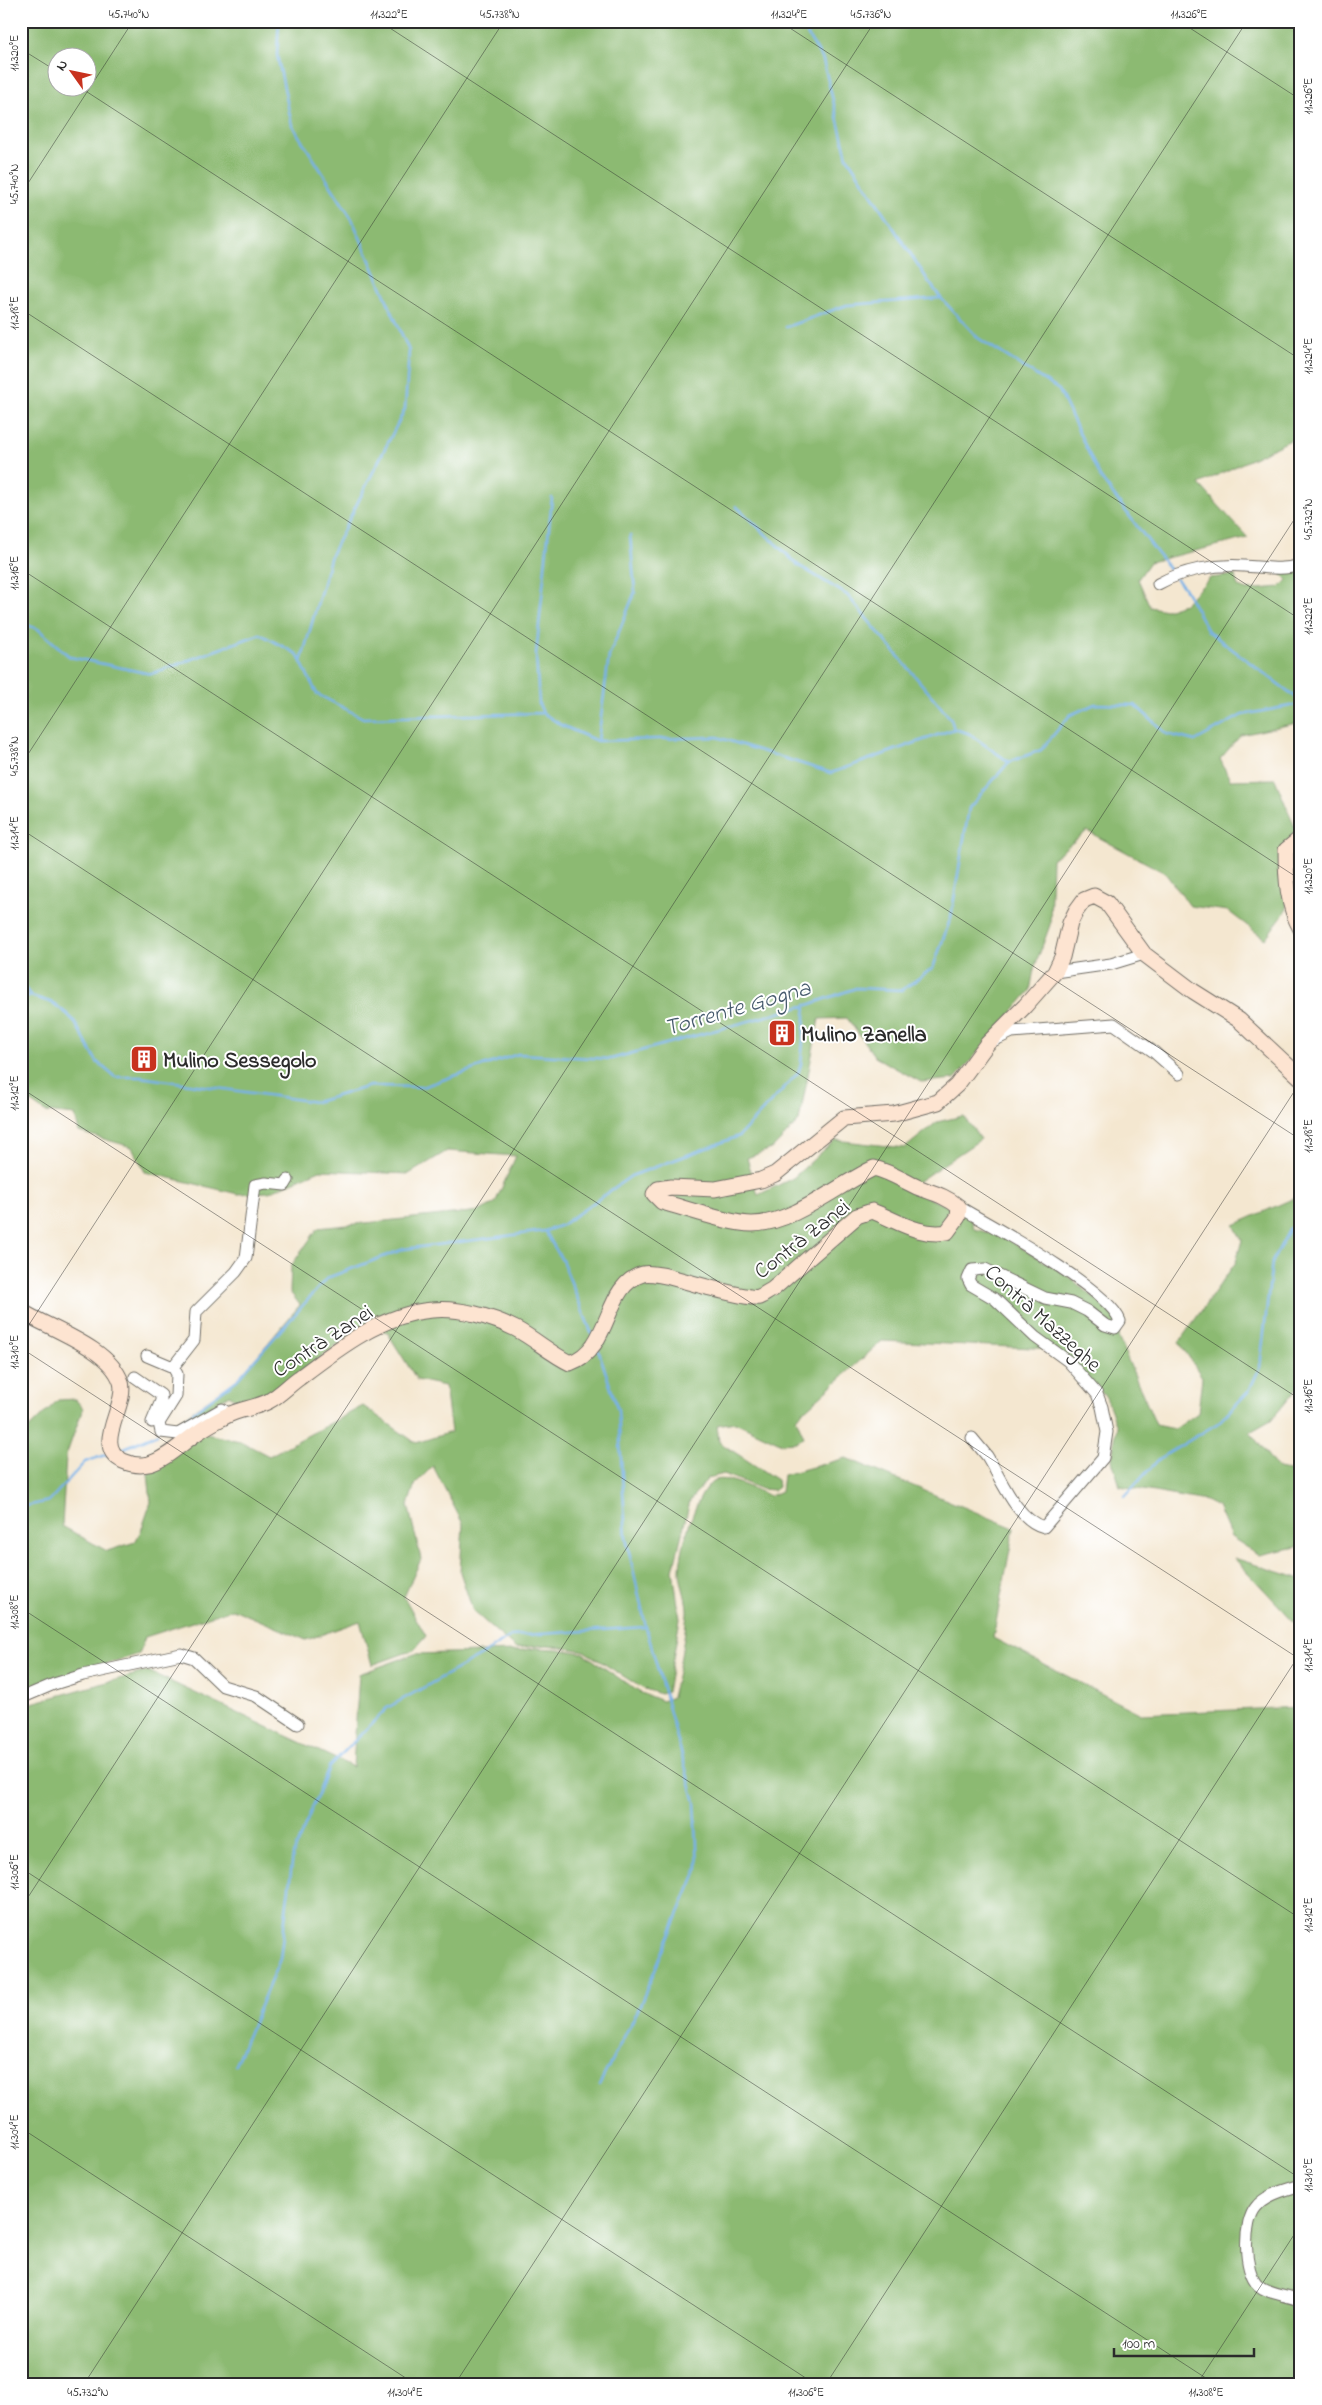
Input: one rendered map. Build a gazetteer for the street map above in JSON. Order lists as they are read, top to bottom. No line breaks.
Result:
{"streets":{"street":["Contrà Zanei","Contrà Mazzeghe"]},"crossings":[["Contrà Zanei","Contrà Mazzeghe"]],"water":["Torrente Gogna"],"places":{"building":["Mulino Zanella","Mulino Sessegolo"]},"scale_bar":"100 m","north":"top left","coordinates":["45.740°N","11.322°E","45.738°N","11.324°E","45.736°N","11.326°E","11.320°E","11.318°E","45.732°N","11.316°E","11.314°E","11.312°E","11.310°E","11.308°E","11.306°E","11.304°E"]}
